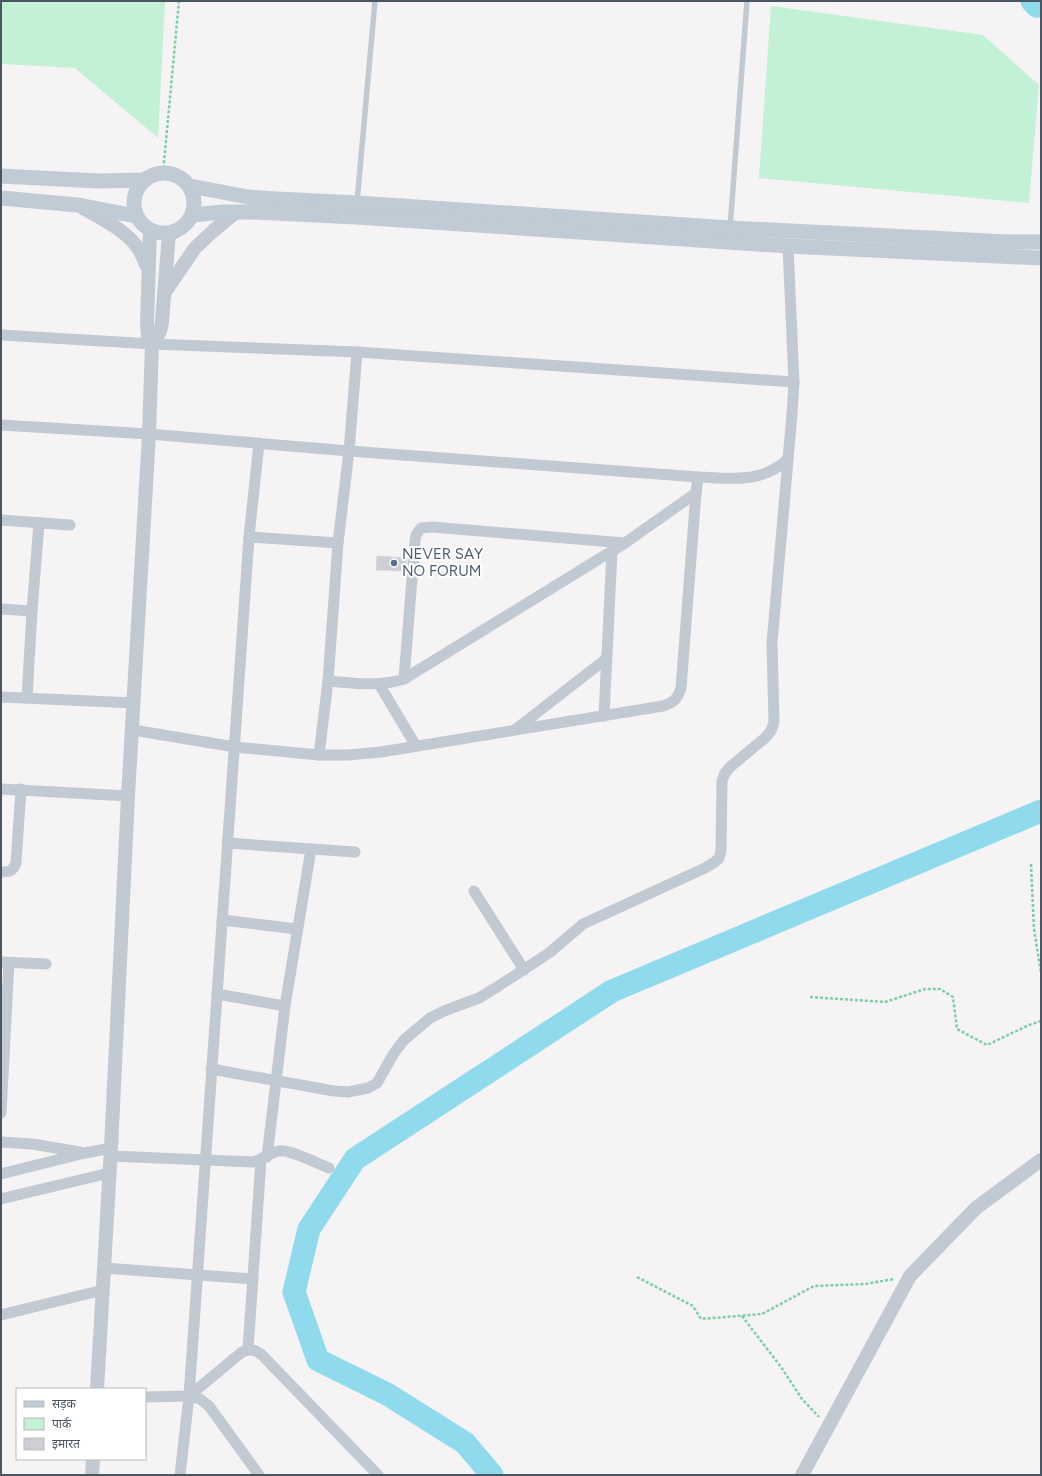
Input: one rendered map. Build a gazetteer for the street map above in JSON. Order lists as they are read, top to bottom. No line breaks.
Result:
{"places":["NEVER SAY NO FORUM"],"legend":["सड़क","पार्क","इमारत"]}
